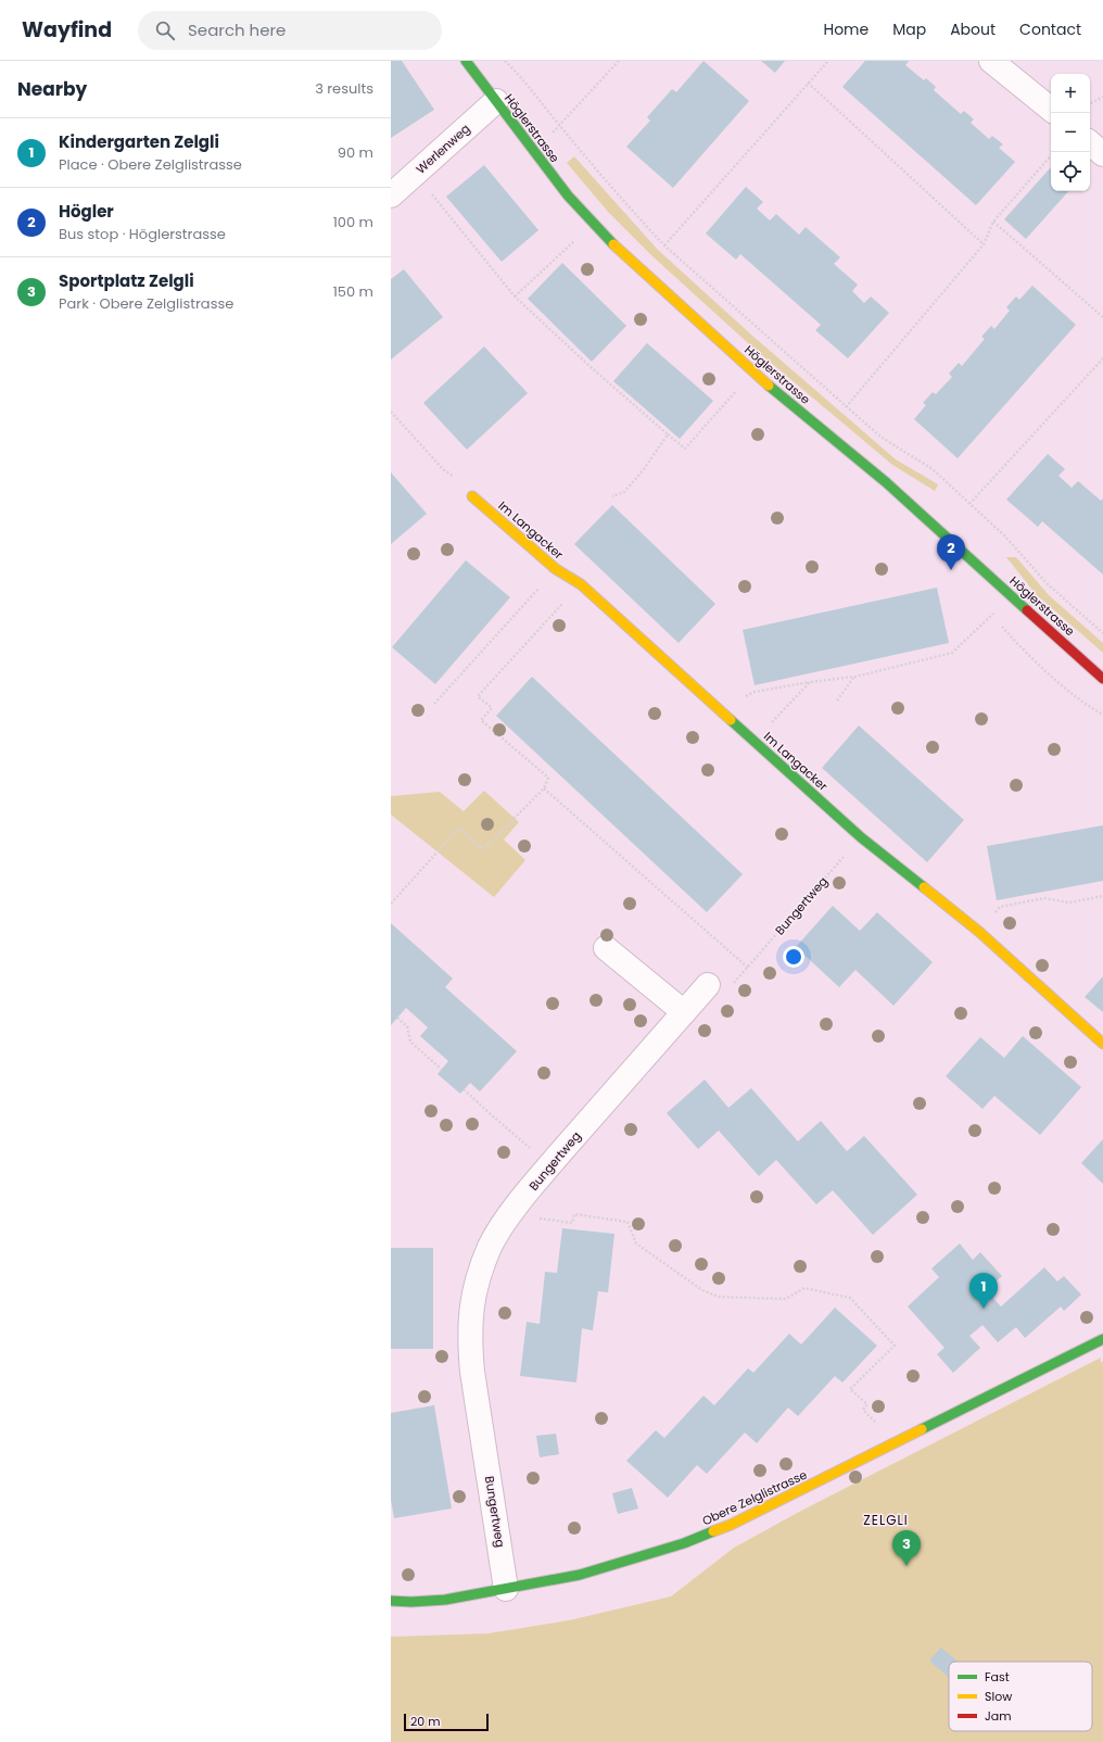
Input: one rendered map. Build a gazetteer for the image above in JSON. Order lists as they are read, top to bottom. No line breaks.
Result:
{"streets":{"street":["Höglerstrasse","Werlenweg","Im Langacker","Bungertweg","Obere Zelglistrasse"]},"crossings":[["Höglerstrasse","Werlenweg"],["Im Langacker","Bungertweg"],["Bungertweg","Obere Zelglistrasse"]],"districts":["ZELGLI"],"legend":["Fast","Slow","Jam"],"scale_bar":"20 m","page":{"header":"Wayfind","search":"Search here","nav":["Home","Map","About","Contact"],"heading":["Nearby","3 results"],"map_buttons":["+","−"],"list":[{"mark":"1","name":"Kindergarten Zelgli","note":"Place · Obere Zelglistrasse","value":"90 m"},{"mark":"2","name":"Högler","note":"Bus stop · Höglerstrasse","value":"100 m"},{"mark":"3","name":"Sportplatz Zelgli","note":"Park · Obere Zelglistrasse","value":"150 m"}],"pins":["2","1","3"],"scale":"20 m"}}
